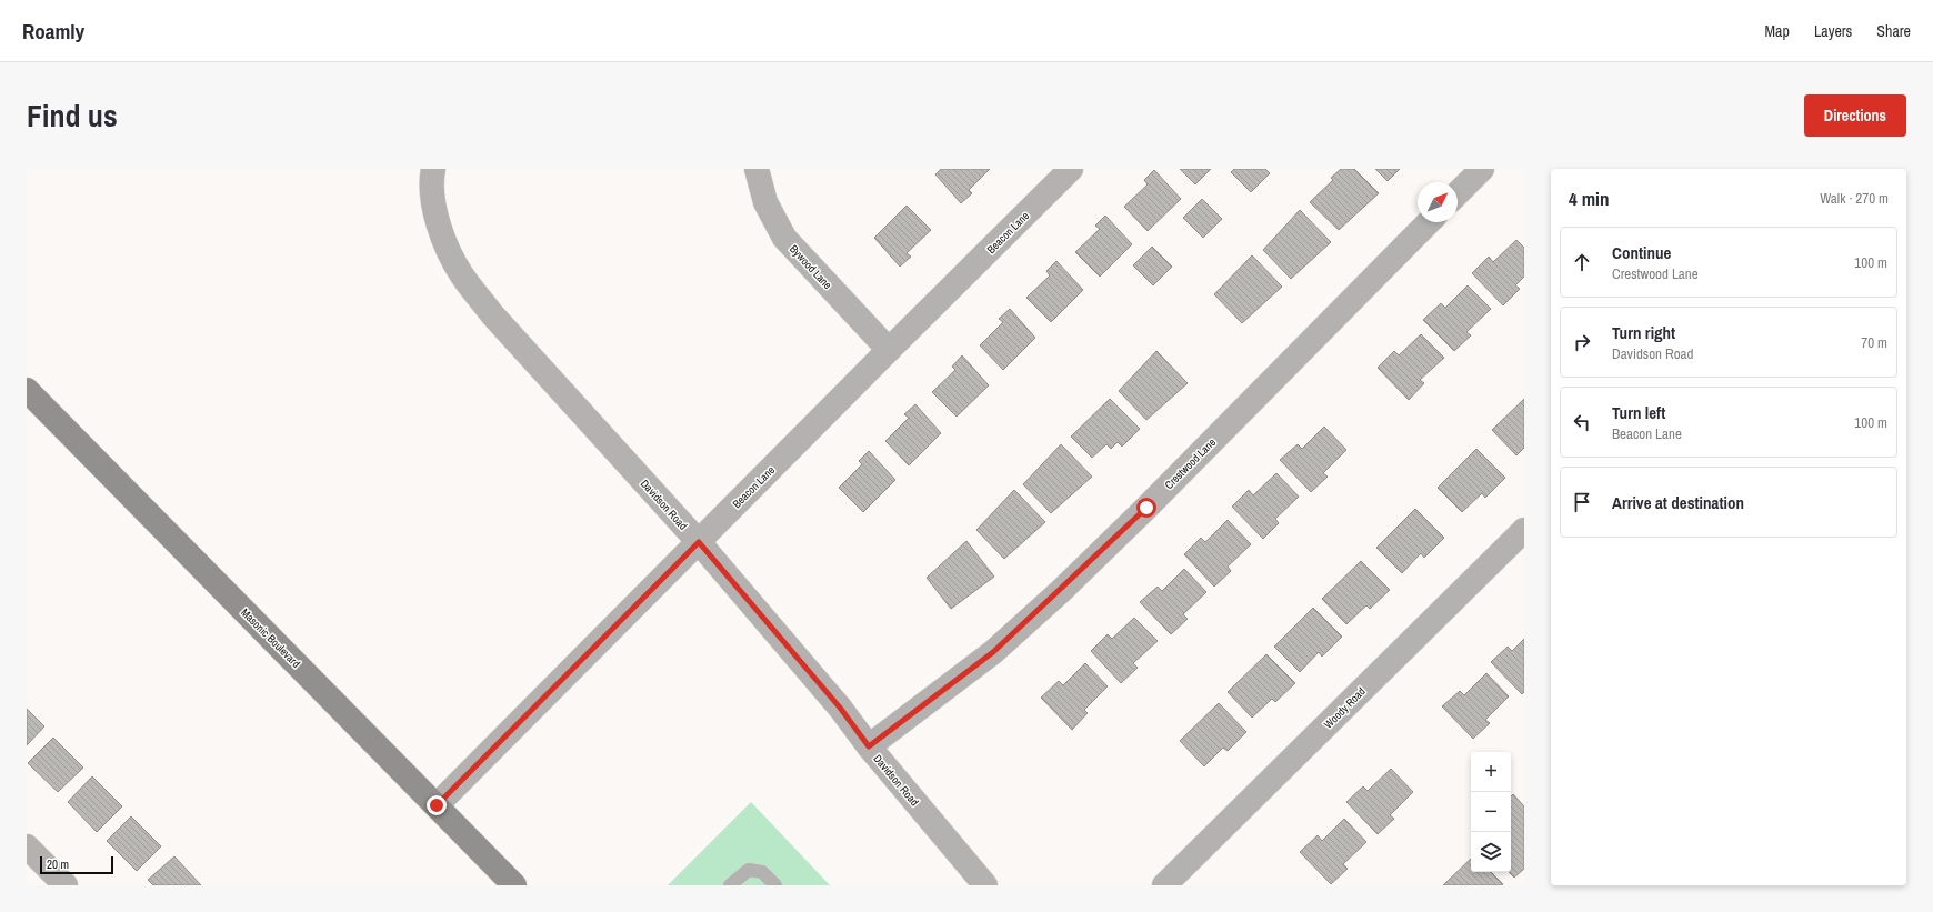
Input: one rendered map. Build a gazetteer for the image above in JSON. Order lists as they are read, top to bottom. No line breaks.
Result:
{"streets":{"street":["Beacon Lane","Bywood Lane","Crestwood Lane","Davidson Road","Masonic Boulevard","Woody Road"]},"crossings":[["Beacon Lane","Bywood Lane"],["Beacon Lane","Davidson Road"],["Beacon Lane","Masonic Boulevard"],["Crestwood Lane","Davidson Road"]],"scale_bar":"20 m","north":"top right","page":{"header":"Roamly","nav":["Map","Layers","Share"],"title":"Find us","buttons":"Directions","heading":["4 min","Walk · 270 m"],"list":[["Continue","Crestwood Lane","100 m"],["Turn right","Davidson Road","70 m"],["Turn left","Beacon Lane","100 m"],"Arrive at destination"],"map_buttons":["+","−"],"scale":"20 m"}}
